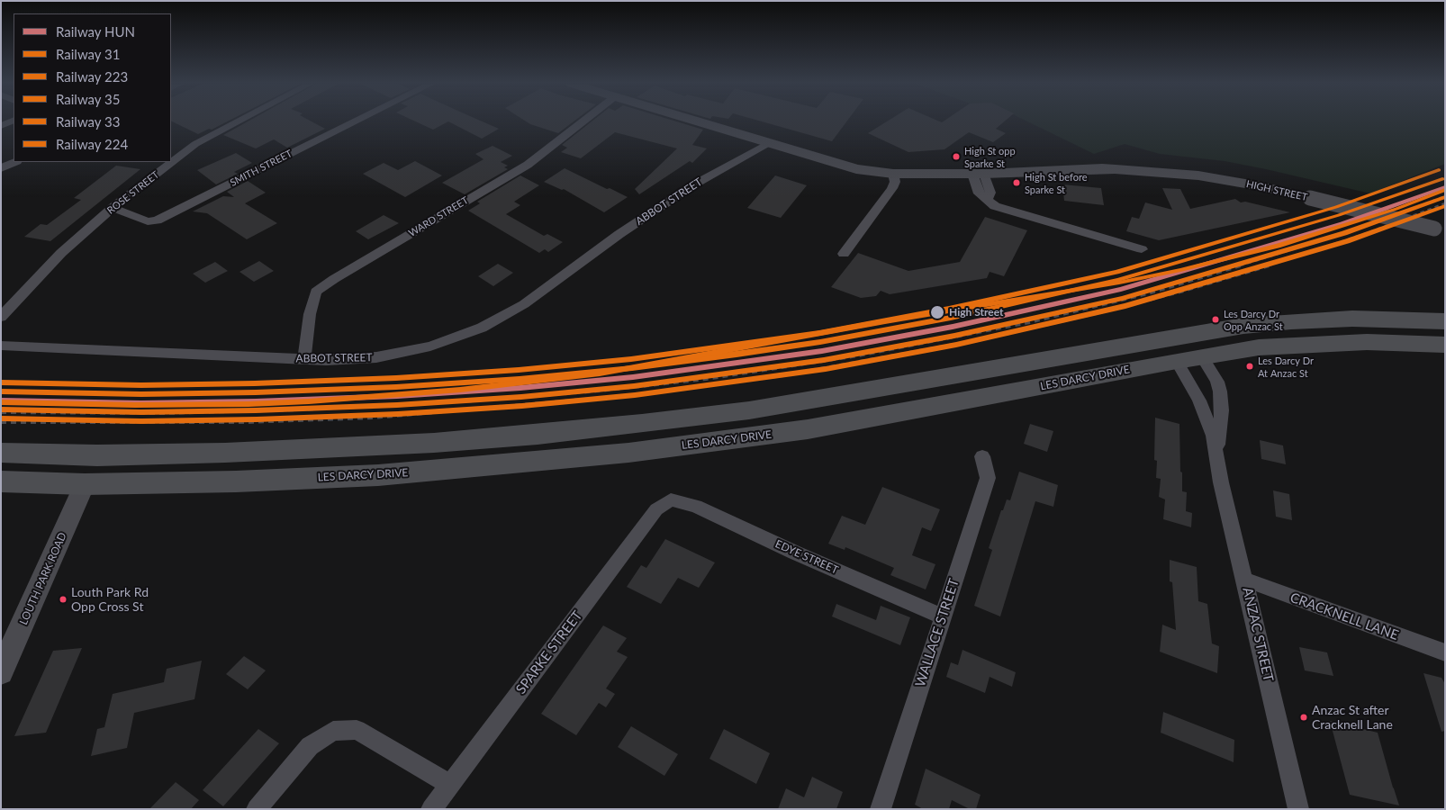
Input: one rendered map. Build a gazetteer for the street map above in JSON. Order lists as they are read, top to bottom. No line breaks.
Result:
{"streets":{"highway":["LES DARCY DRIVE"],"main road":["HIGH STREET","LOUTH PARK ROAD"],"street":["SMITH STREET","ROSE STREET","ABBOT STREET","WARD STREET","EDYE STREET","CRACKNELL LANE","WALLACE STREET","ANZAC STREET","SPARKE STREET"]},"crossings":[["SMITH STREET","ROSE STREET"],["HIGH STREET","ABBOT STREET"],["ABBOT STREET","WARD STREET"],["LES DARCY DRIVE","LOUTH PARK ROAD"],["LES DARCY DRIVE","ANZAC STREET"],["EDYE STREET","WALLACE STREET"],["EDYE STREET","SPARKE STREET"],["CRACKNELL LANE","ANZAC STREET"]],"places":["High St opp Sparke St","High St before Sparke St","High Street","Les Darcy Dr Opp Anzac St","Les Darcy Dr At Anzac St","Louth Park Rd Opp Cross St","Anzac St after Cracknell Lane"],"lines":["rail line 33","rail line 223","rail line HUN","rail line 224","rail line 31","rail line 35"],"legend":["Railway HUN","Railway 31","Railway 223","Railway 35","Railway 33","Railway 224"]}
